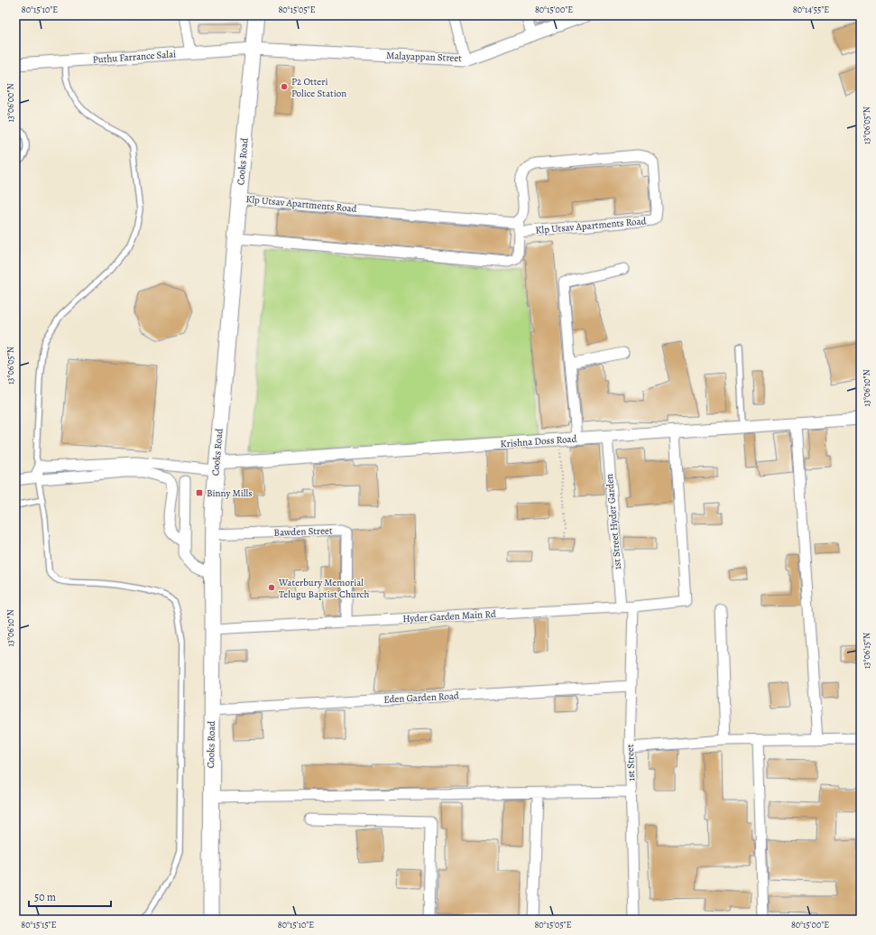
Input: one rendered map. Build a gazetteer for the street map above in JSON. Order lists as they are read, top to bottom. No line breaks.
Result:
{"streets":{"main road":["Cooks Road"],"street":["Puthu Farrance Salai","Malayappan Street","Klp Utsav Apartments Road","Krishna Doss Road","1st Street Hyder Garden","Bawden Street","Hyder Garden Main Rd","Eden Garden Road","1st Street"]},"crossings":[["Puthu Farrance Salai","Malayappan Street"],["Puthu Farrance Salai","Cooks Road"],["Malayappan Street","Cooks Road"],["Cooks Road","Klp Utsav Apartments Road"],["Cooks Road","Krishna Doss Road"],["Cooks Road","Bawden Street"],["Cooks Road","Hyder Garden Main Rd"],["Cooks Road","Eden Garden Road"],["Krishna Doss Road","1st Street Hyder Garden"],["Krishna Doss Road","Hyder Garden Main Rd"],["1st Street Hyder Garden","Hyder Garden Main Rd"],["Bawden Street","Hyder Garden Main Rd"],["Hyder Garden Main Rd","1st Street"],["Eden Garden Road","1st Street"]],"places":{"other":["P2 Otteri Police Station","Waterbury Memorial Telugu Baptist Church"],"transit":["Binny Mills"]},"scale_bar":"50 m","coordinates":["80°15'10\"E","80°15'05\"E","80°15'00\"E","80°14'55\"E","13°06'00\"N","13°06'05\"N","13°06'10\"N","13°06'15\"N","80°15'15\"E"]}
